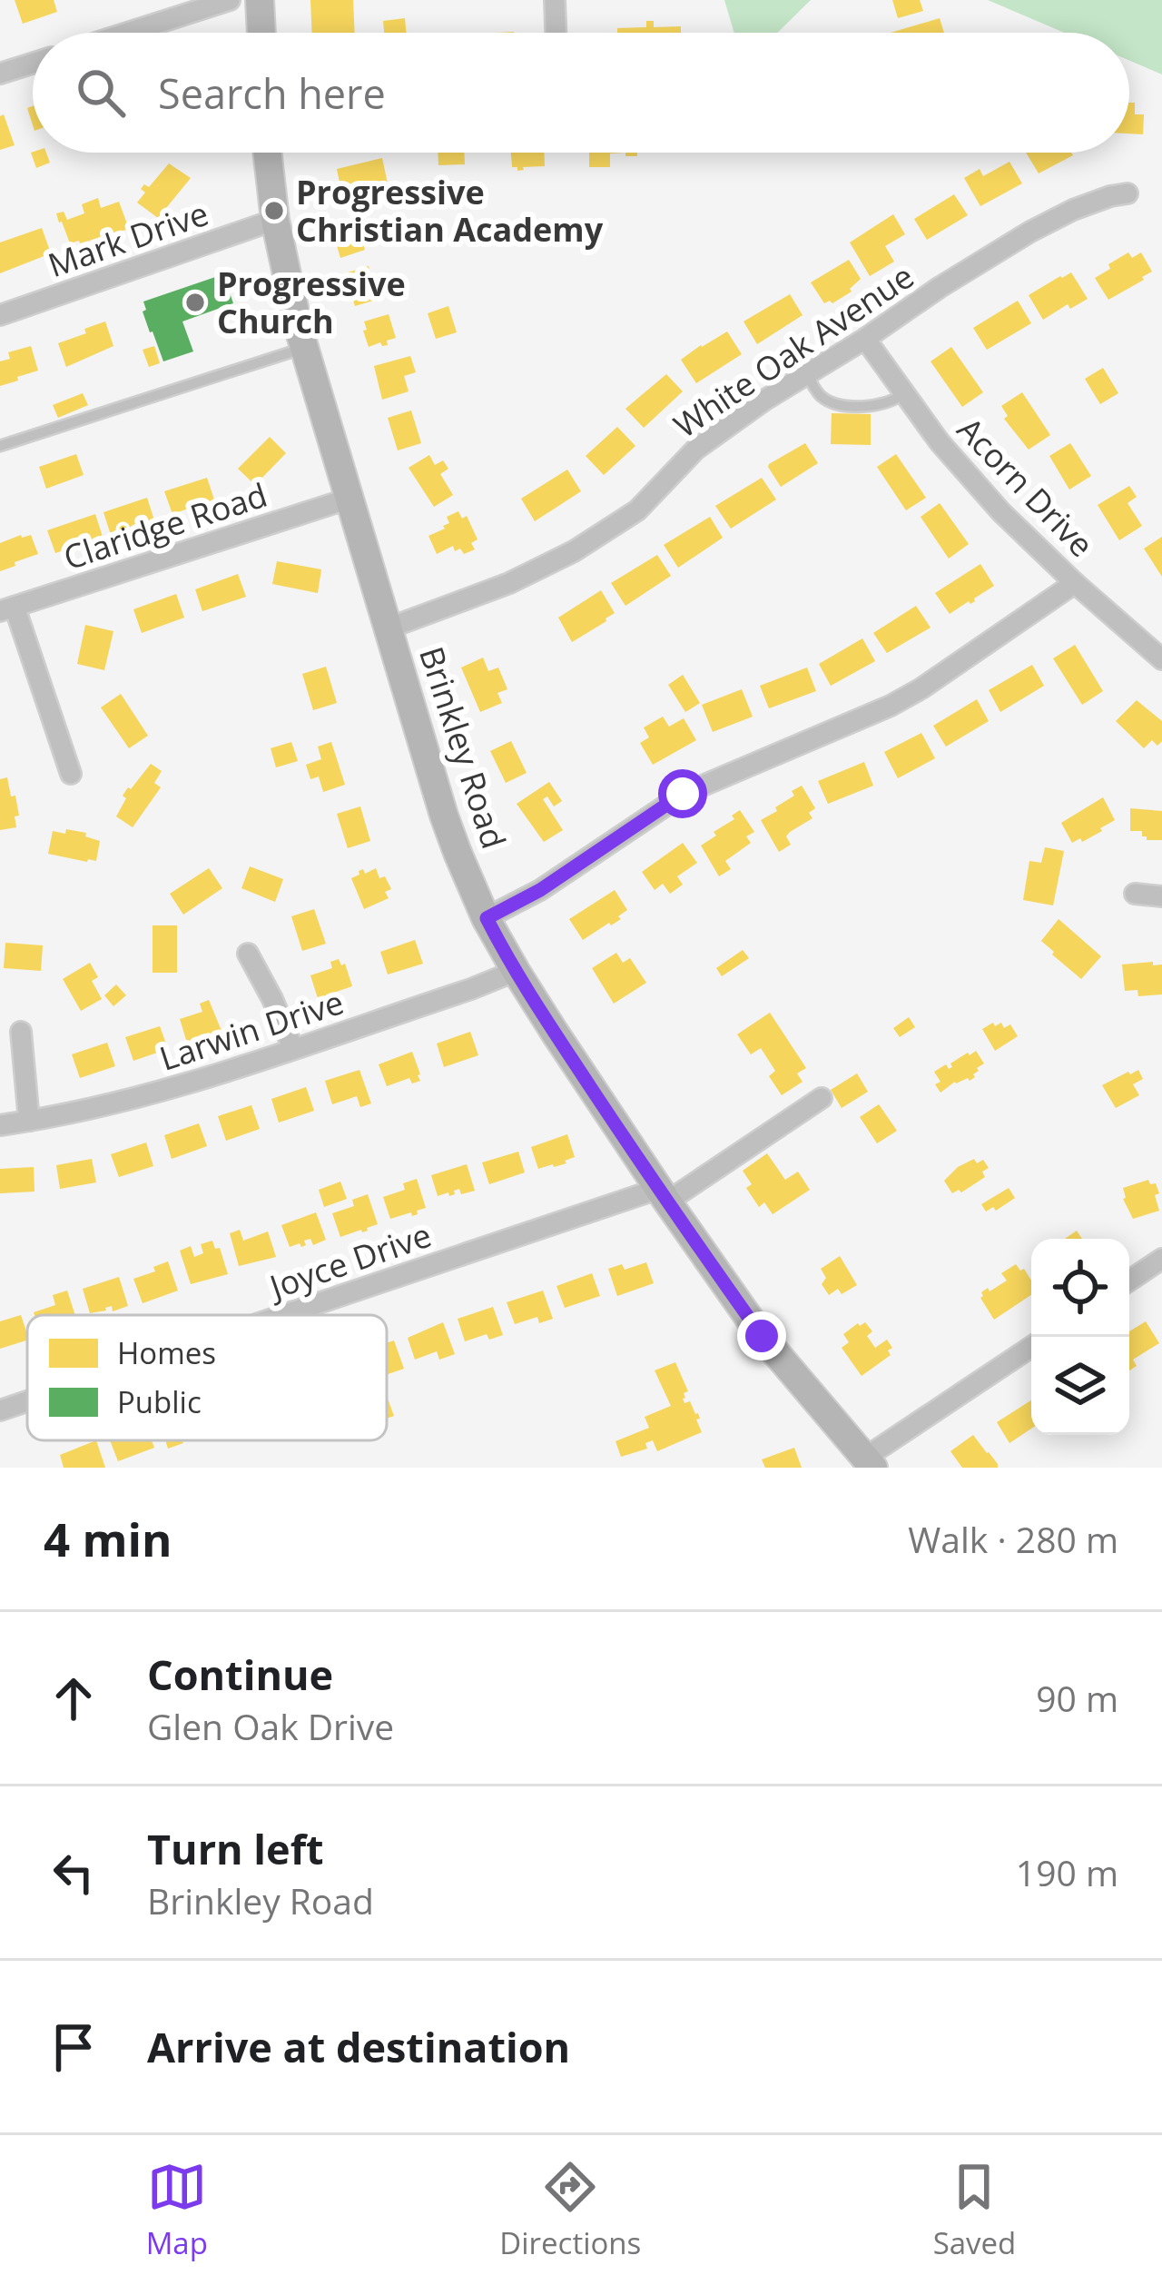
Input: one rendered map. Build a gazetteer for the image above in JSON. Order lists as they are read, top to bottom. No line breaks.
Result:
{"streets":{"main road":["Brinkley Road"],"street":["Mark Drive","White Oak Avenue","Acorn Drive","Claridge Road","Larwin Drive","Joyce Drive"]},"crossings":[["Mark Drive","Brinkley Road"],["White Oak Avenue","Acorn Drive"],["White Oak Avenue","Brinkley Road"],["Claridge Road","Brinkley Road"],["Brinkley Road","Larwin Drive"],["Brinkley Road","Joyce Drive"]],"places":["Progressive Christian Academy","Progressive Church"],"legend":["Homes","Public"],"page":{"search":"Search here","heading":["4 min","Walk · 280 m"],"list":[["Continue","Glen Oak Drive","90 m"],["Turn left","Brinkley Road","190 m"],"Arrive at destination"],"nav":["Map","Directions","Saved"]}}
